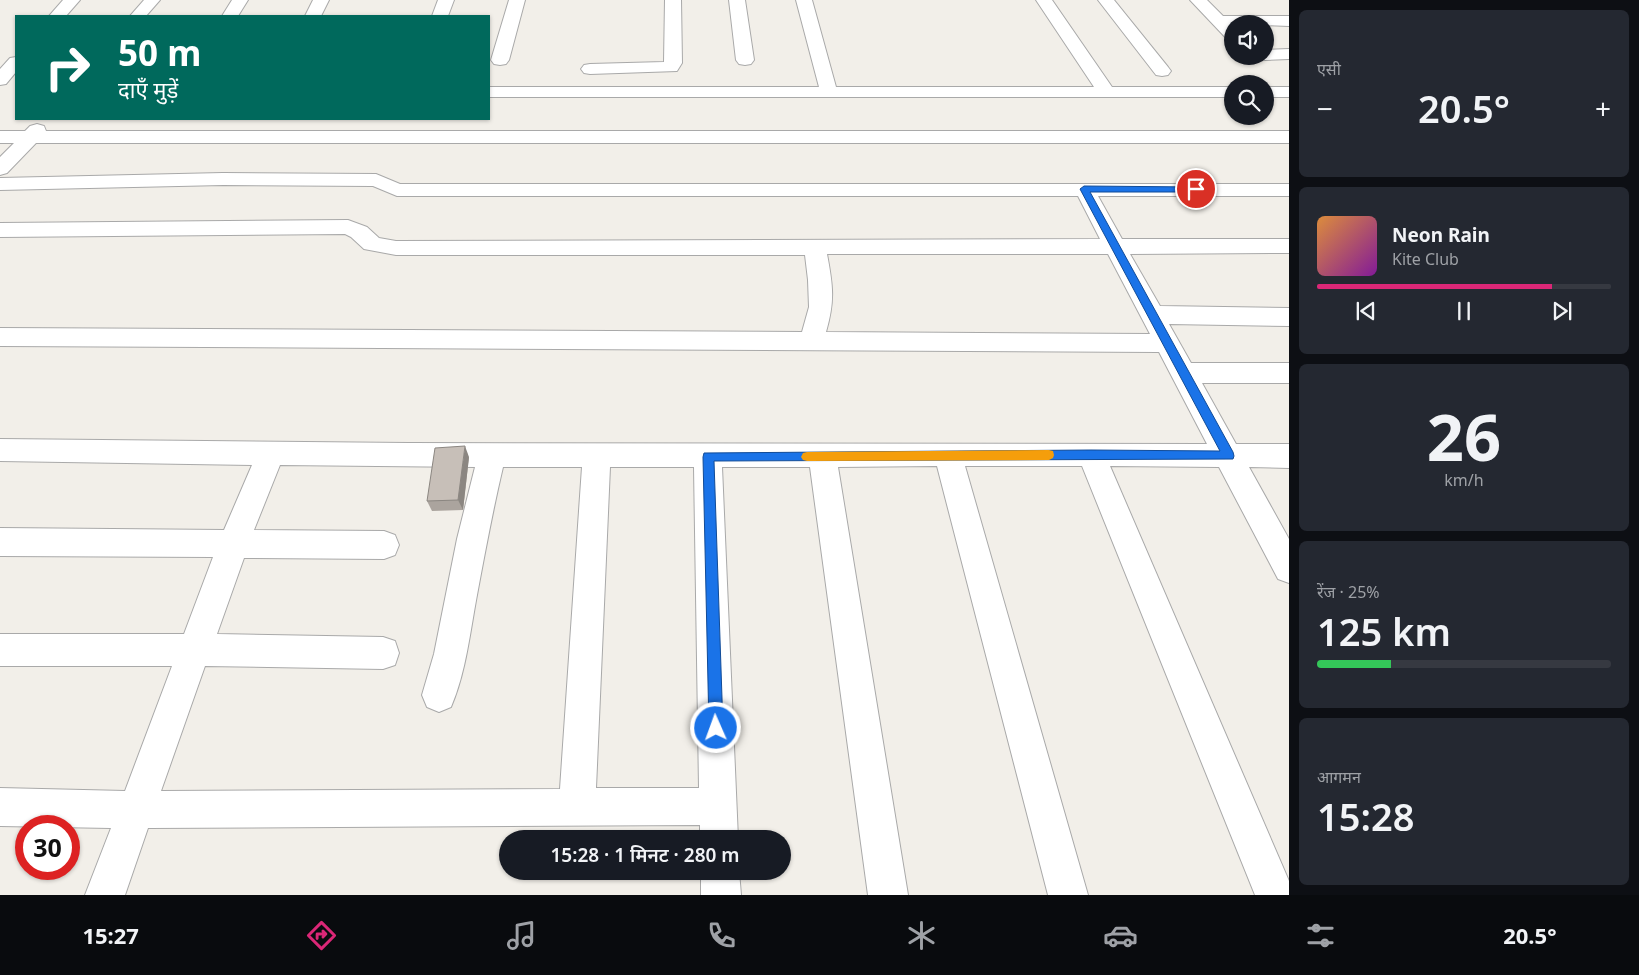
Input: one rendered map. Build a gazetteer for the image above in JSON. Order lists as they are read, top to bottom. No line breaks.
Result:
{"page":{"tile":["एसी",["26","km/h"],["रेंज · 25%","125 km"],["आगमन","15:28"]],"turn":["50 m","दाएँ मुड़ें"],"heat":["−","20.5°","+"],"song":["Neon Rain","Kite Club"],"limit":"30","trip":"15:28 · 1 मिनट · 280 m","tabs":["15:27","20.5°"]}}
